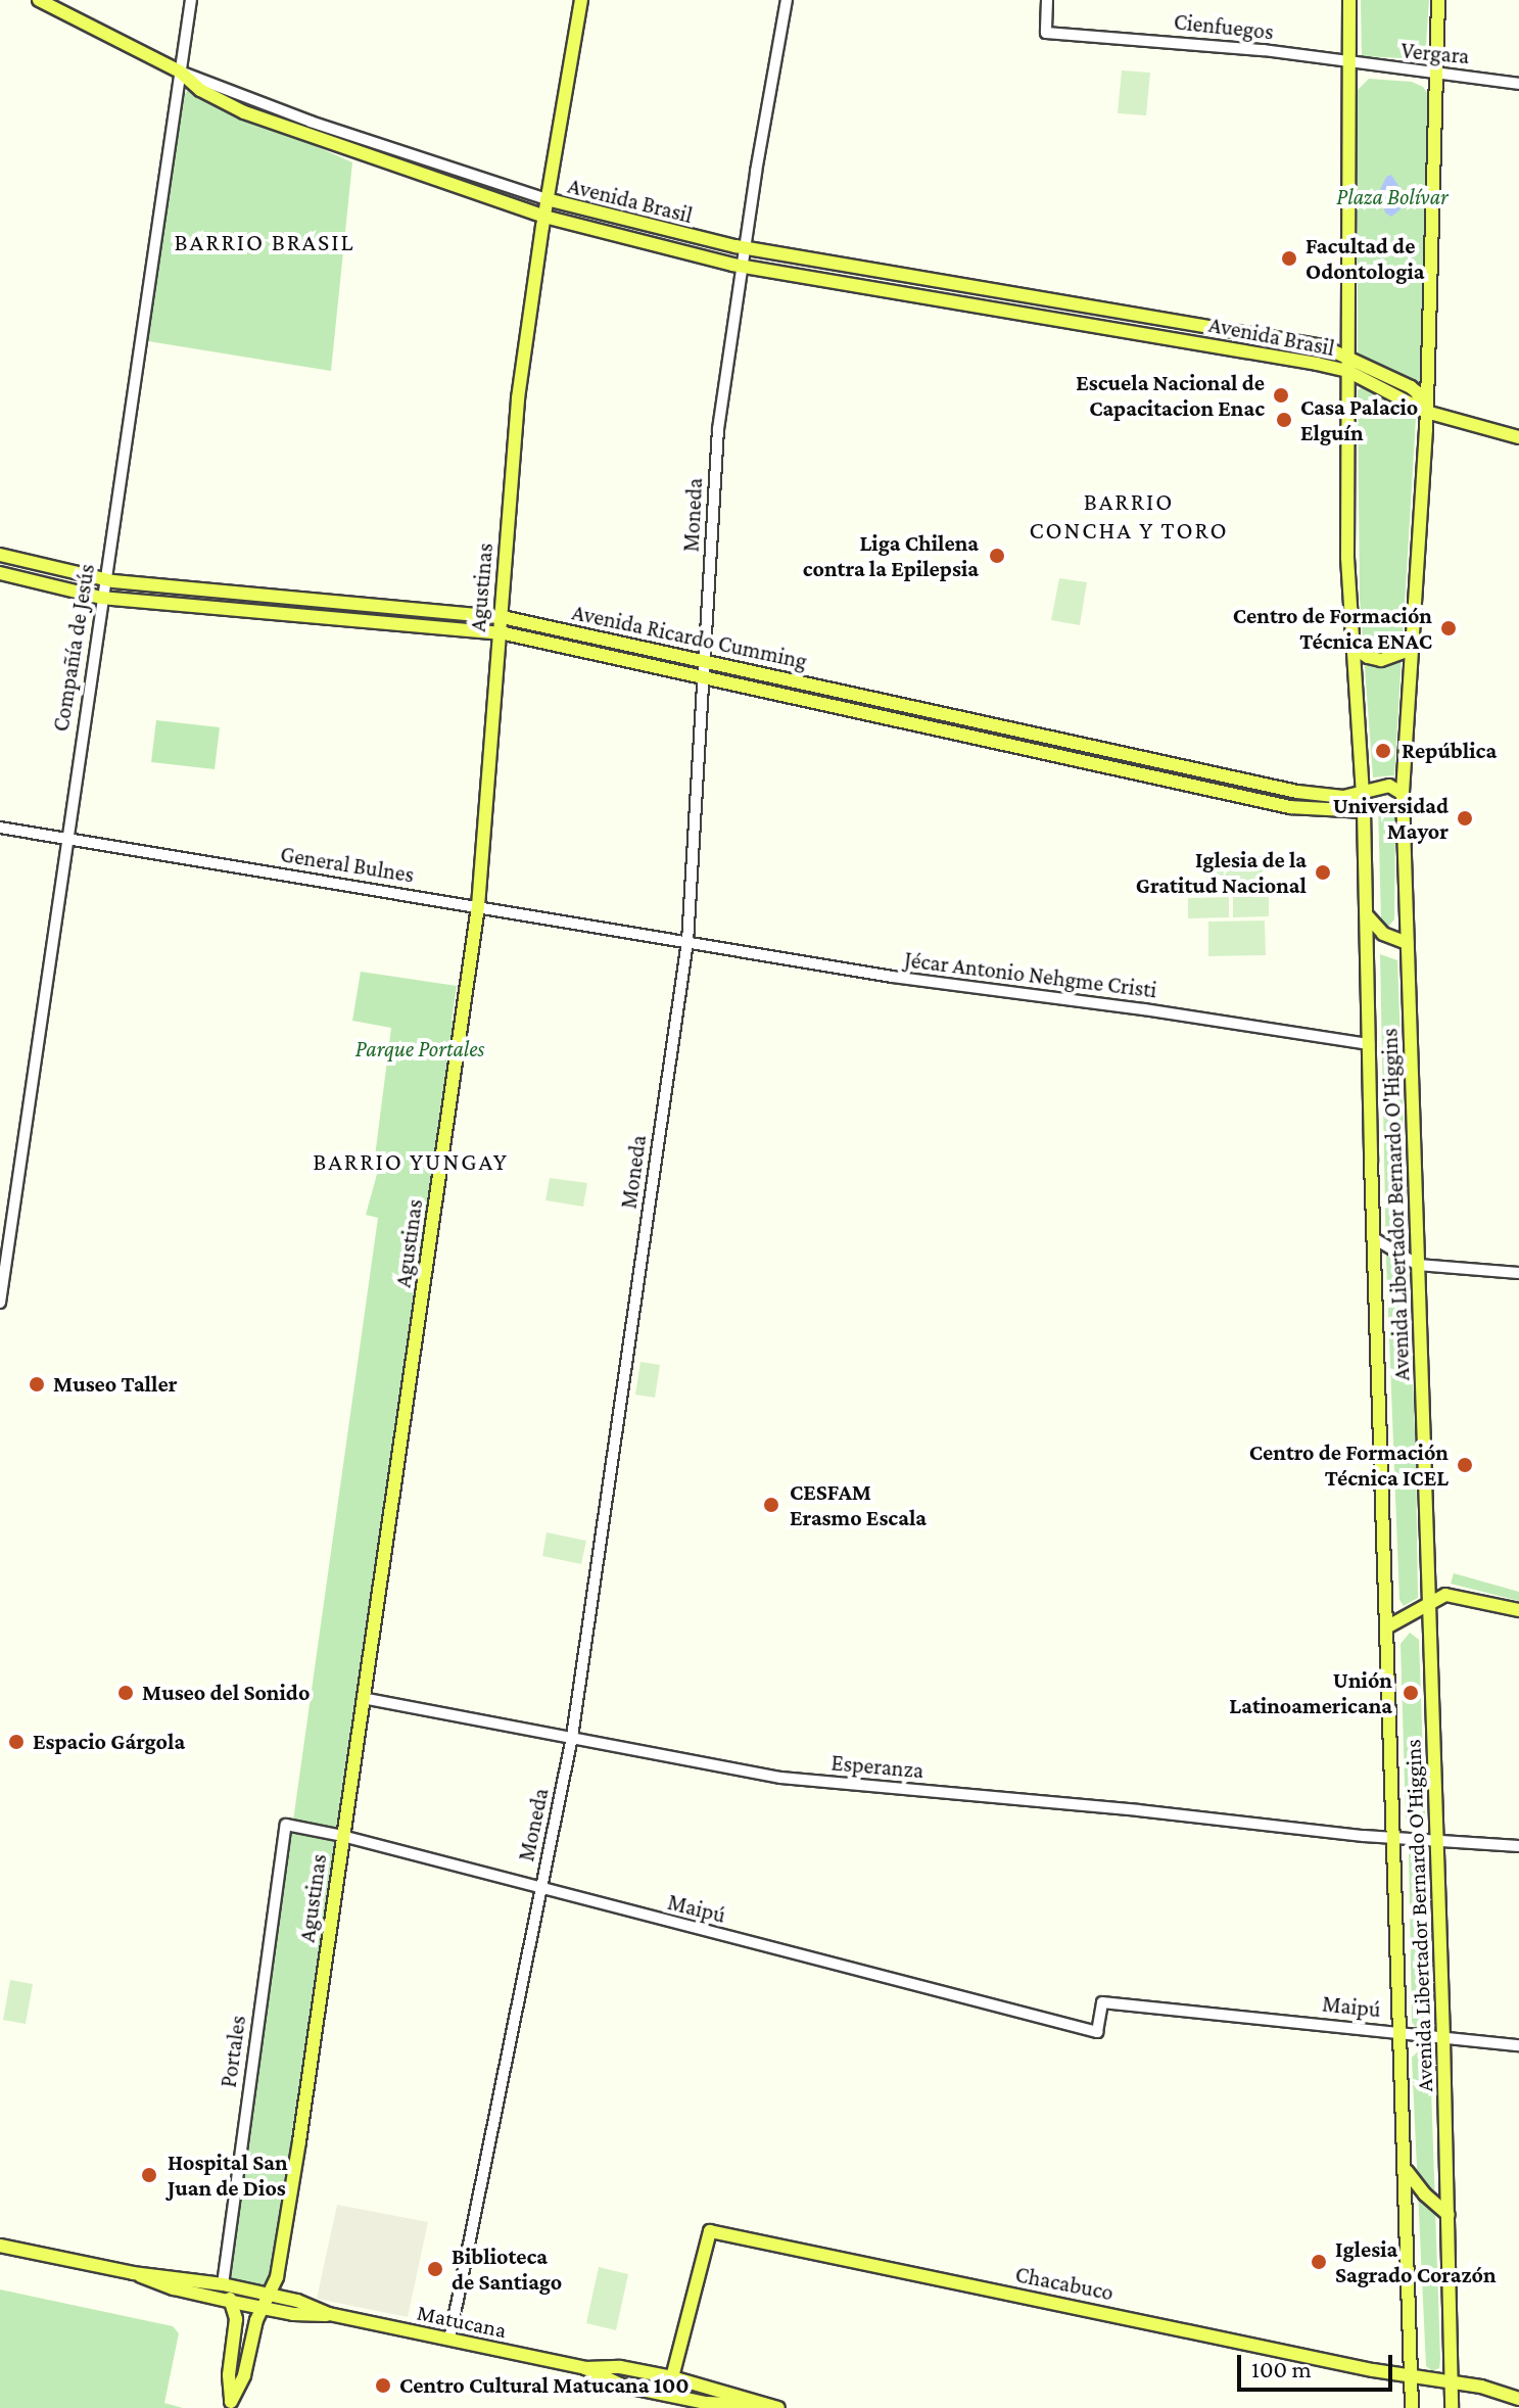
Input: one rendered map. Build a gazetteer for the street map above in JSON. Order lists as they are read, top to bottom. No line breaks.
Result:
{"streets":{"main road":["Avenida Brasil","Agustinas","Avenida Ricardo Cumming","Avenida Libertador Bernardo O'Higgins","Chacabuco","Matucana"],"street":["Cienfuegos","Vergara","Moneda","Compañía de Jesús","General Bulnes","Jécar Antonio Nehgme Cristi","Esperanza","Maipú","Portales"]},"crossings":[["Cienfuegos","Vergara"],["Cienfuegos","Avenida Libertador Bernardo O'Higgins"],["Vergara","Avenida Libertador Bernardo O'Higgins"],["Avenida Brasil","Moneda"],["Avenida Brasil","Agustinas"],["Avenida Brasil","Compañía de Jesús"],["Avenida Brasil","Avenida Libertador Bernardo O'Higgins"],["Moneda","Avenida Ricardo Cumming"],["Moneda","General Bulnes"],["Moneda","Jécar Antonio Nehgme Cristi"],["Moneda","Esperanza"],["Moneda","Maipú"],["Moneda","Matucana"],["Agustinas","Avenida Ricardo Cumming"],["Agustinas","General Bulnes"],["Agustinas","Esperanza"],["Agustinas","Maipú"],["Agustinas","Matucana"],["Avenida Ricardo Cumming","Compañía de Jesús"],["Avenida Ricardo Cumming","Avenida Libertador Bernardo O'Higgins"],["Compañía de Jesús","General Bulnes"],["General Bulnes","Jécar Antonio Nehgme Cristi"],["Jécar Antonio Nehgme Cristi","Avenida Libertador Bernardo O'Higgins"],["Avenida Libertador Bernardo O'Higgins","Esperanza"],["Avenida Libertador Bernardo O'Higgins","Maipú"],["Avenida Libertador Bernardo O'Higgins","Chacabuco"],["Maipú","Portales"],["Portales","Matucana"],["Chacabuco","Matucana"]],"districts":["BARRIO BRASIL","BARRIO CONCHA Y TORO","BARRIO YUNGAY"],"parks":["Plaza Bolívar","Parque Portales"],"places":["Facultad de Odontologia","Escuela Nacional de Capacitacion Enac","Casa Palacio Elguín","Liga Chilena contra la Epilepsia","Centro de Formación Técnica ENAC","República","Universidad Mayor","Iglesia de la Gratitud Nacional","Museo Taller","Centro de Formación Técnica ICEL","CESFAM Erasmo Escala","Museo del Sonido","Unión Latinoamericana","Espacio Gárgola","Hospital San Juan de Dios","Iglesia Sagrado Corazón","Biblioteca de Santiago","Centro Cultural Matucana 100"],"scale_bar":"100 m"}
